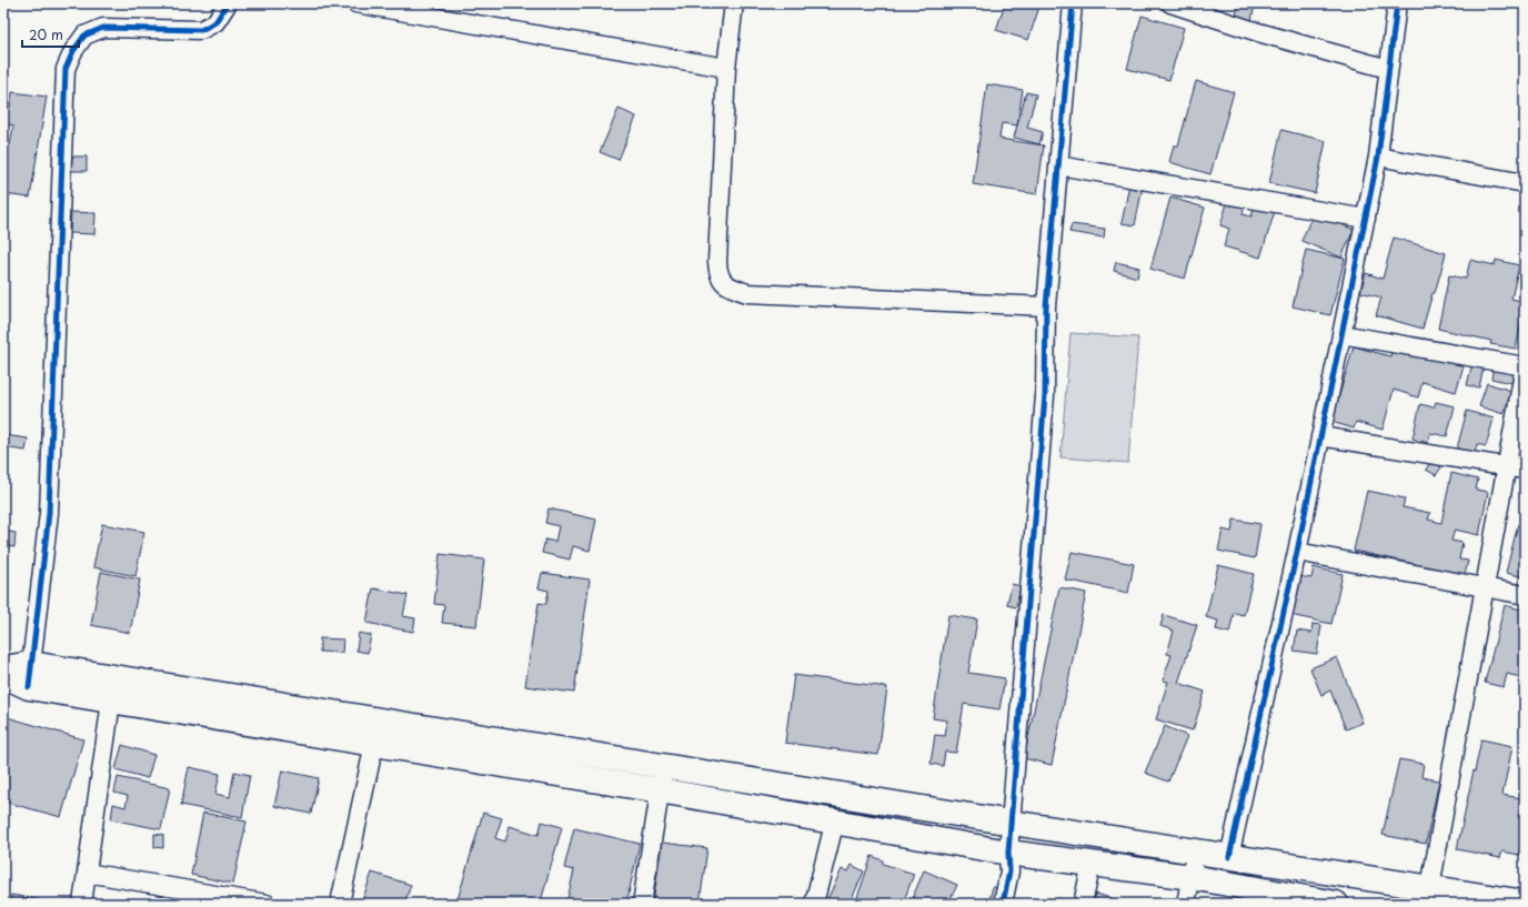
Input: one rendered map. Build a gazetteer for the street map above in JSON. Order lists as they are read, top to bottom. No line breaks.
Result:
{"scale_bar":"20 m"}
